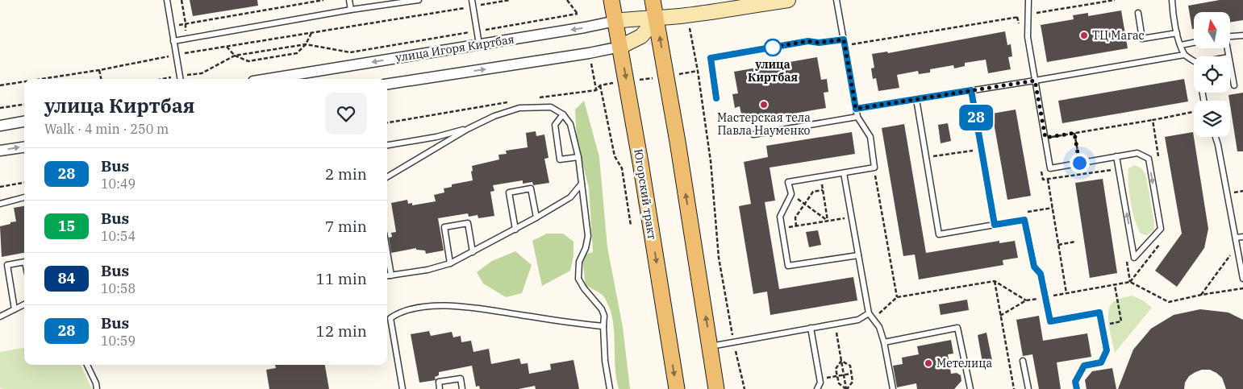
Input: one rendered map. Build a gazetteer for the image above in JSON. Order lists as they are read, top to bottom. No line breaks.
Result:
{"streets":{"main road":["улица Игоря Киртбая","Югорский тракт"]},"crossings":[["улица Игоря Киртбая","Югорский тракт"]],"one_way":["улица Игоря Киртбая"],"places":["ТЦ Магас","улица Киртбая","Мастерская тела Павла Науменко","Метелица"],"lines":["bus line 28"],"north":"top","page":{"on_map":"28","heading":["улица Киртбая","Walk · 4 min · 250 m"],"list":[{"mark":"28","name":"Bus","note":"10:49","value":"2 min"},{"mark":"15","name":"Bus","note":"10:54","value":"7 min"},{"mark":"84","name":"Bus","note":"10:58","value":"11 min"},{"mark":"28","name":"Bus","note":"10:59","value":"12 min"}]}}
